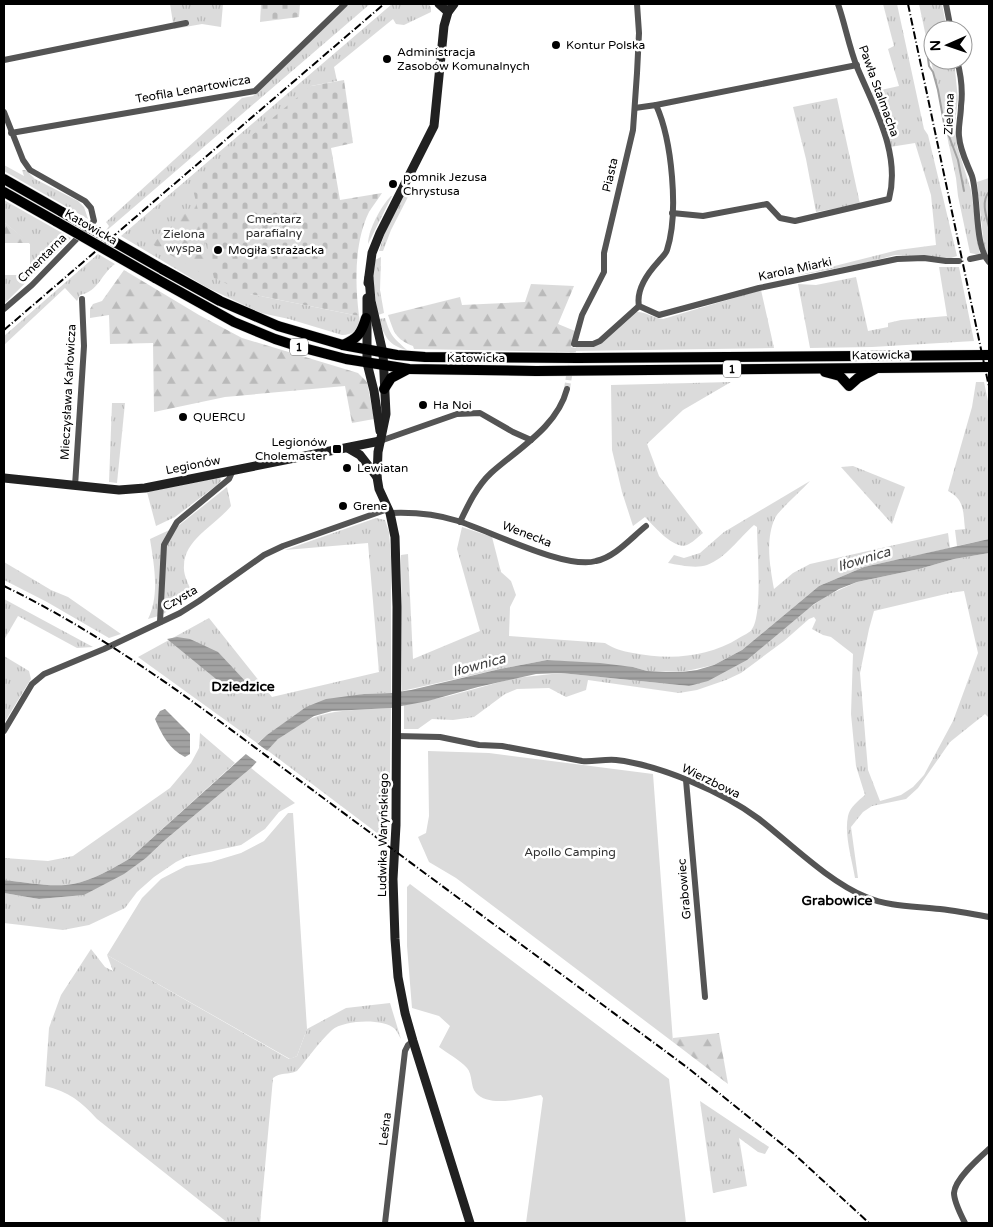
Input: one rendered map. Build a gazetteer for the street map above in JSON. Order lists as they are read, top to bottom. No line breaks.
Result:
{"streets":{"main road":["Katowicka","1"],"street":["Teofila Lenartowicza","Pawła Stalmacha","Zielona","Piasta","Cmentarna","Karola Miarki","Mieczysława Karłowicza","Legionów","Wenecka","Czysta","Wierzbowa","Ludwika Waryńskiego","Grabowiec","Leśna"]},"crossings":[["Teofila Lenartowicza","Cmentarna"],["Piasta","Karola Miarki"],["Mieczysława Karłowicza","Legionów"],["Legionów","Ludwika Waryńskiego"],["Wenecka","Czysta"],["Wenecka","Ludwika Waryńskiego"],["Czysta","Ludwika Waryńskiego"],["Wierzbowa","Ludwika Waryńskiego"],["Wierzbowa","Grabowiec"],["Ludwika Waryńskiego","Leśna"]],"districts":["Dziedzice","Grabowice"],"water":["Iłownica"],"parks":["Cmentarz parafialny","Zielona wyspa","Apollo Camping"],"places":{"other":["Kontur Polska","Administracja Zasobów Komunalnych","pomnik Jezusa Chrystusa","Mogiła strażacka","Ha Noi","QUERCU","Lewiatan","Grene"],"transit":["Legionów Cholemaster"]},"north":"left"}
